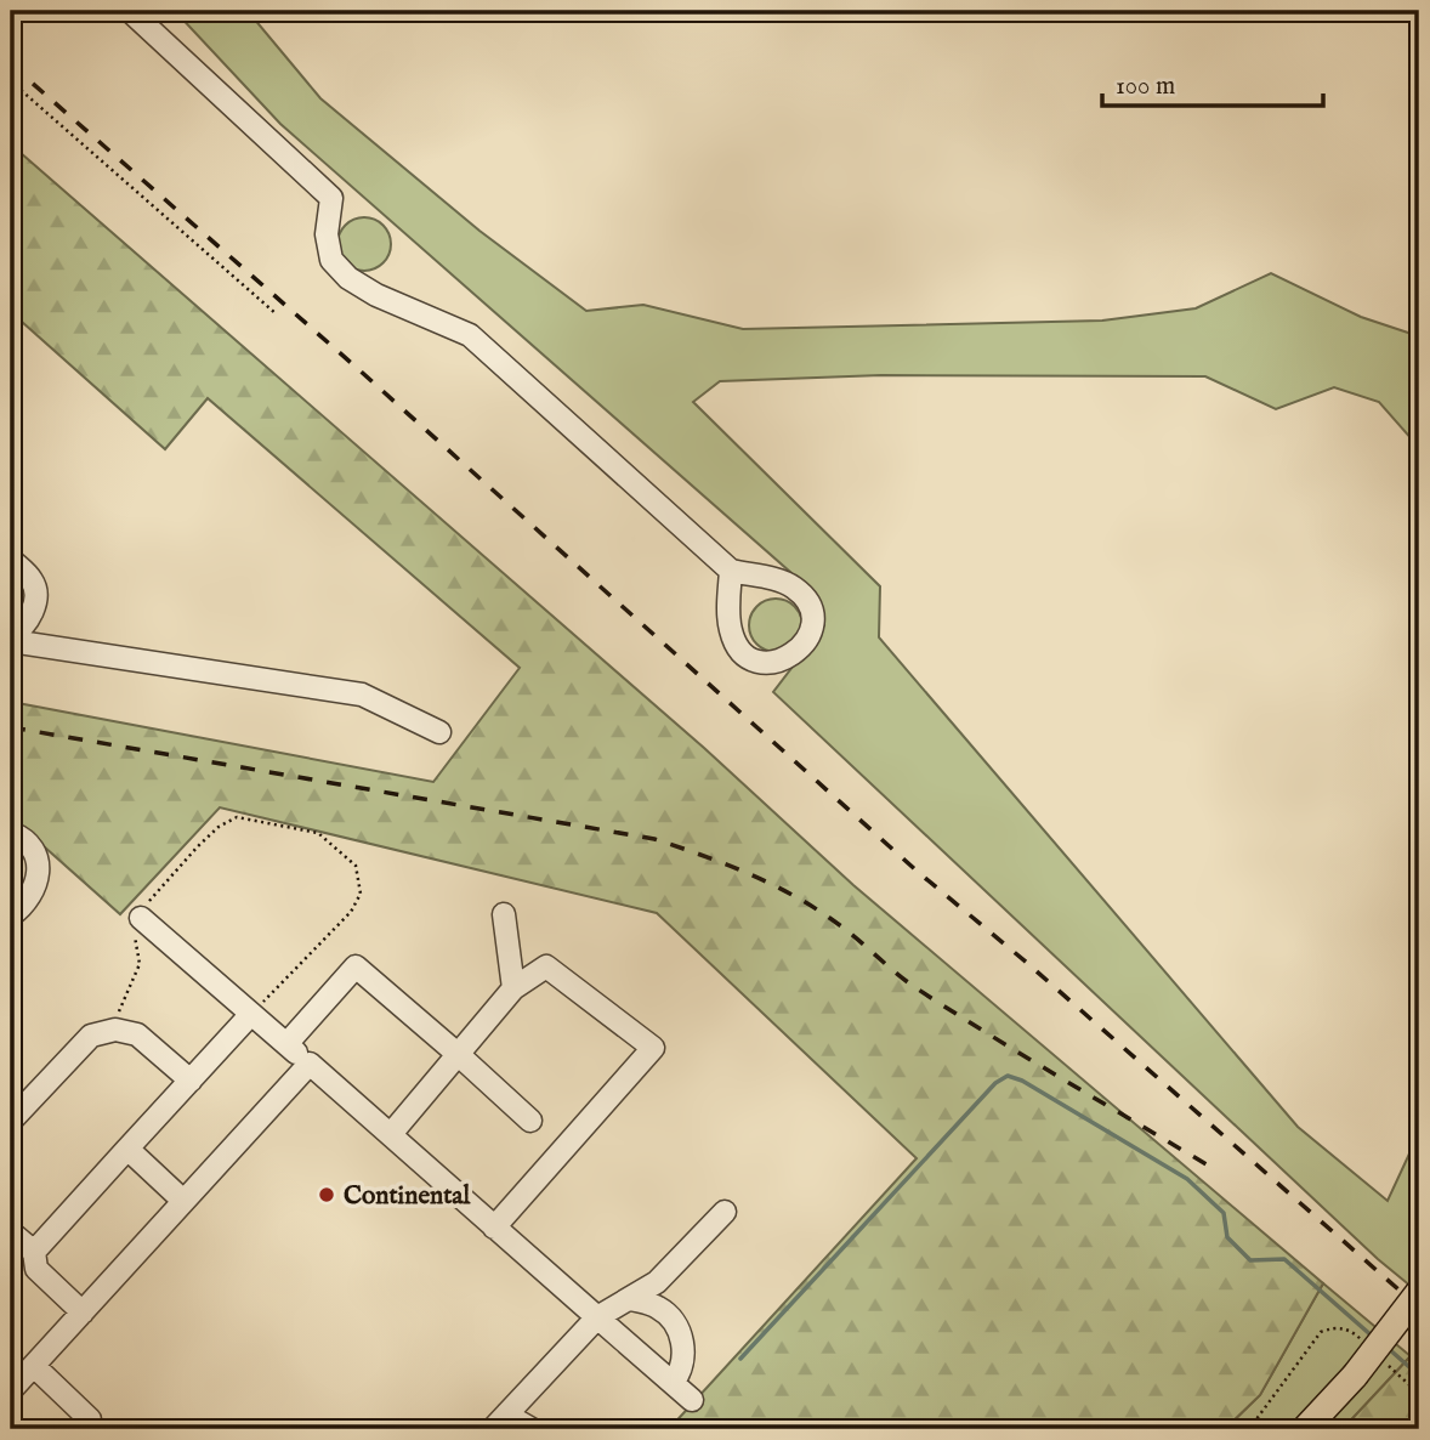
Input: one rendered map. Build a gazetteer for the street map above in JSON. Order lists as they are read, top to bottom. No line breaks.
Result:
{"places":["Continental"],"scale_bar":"100 m"}
